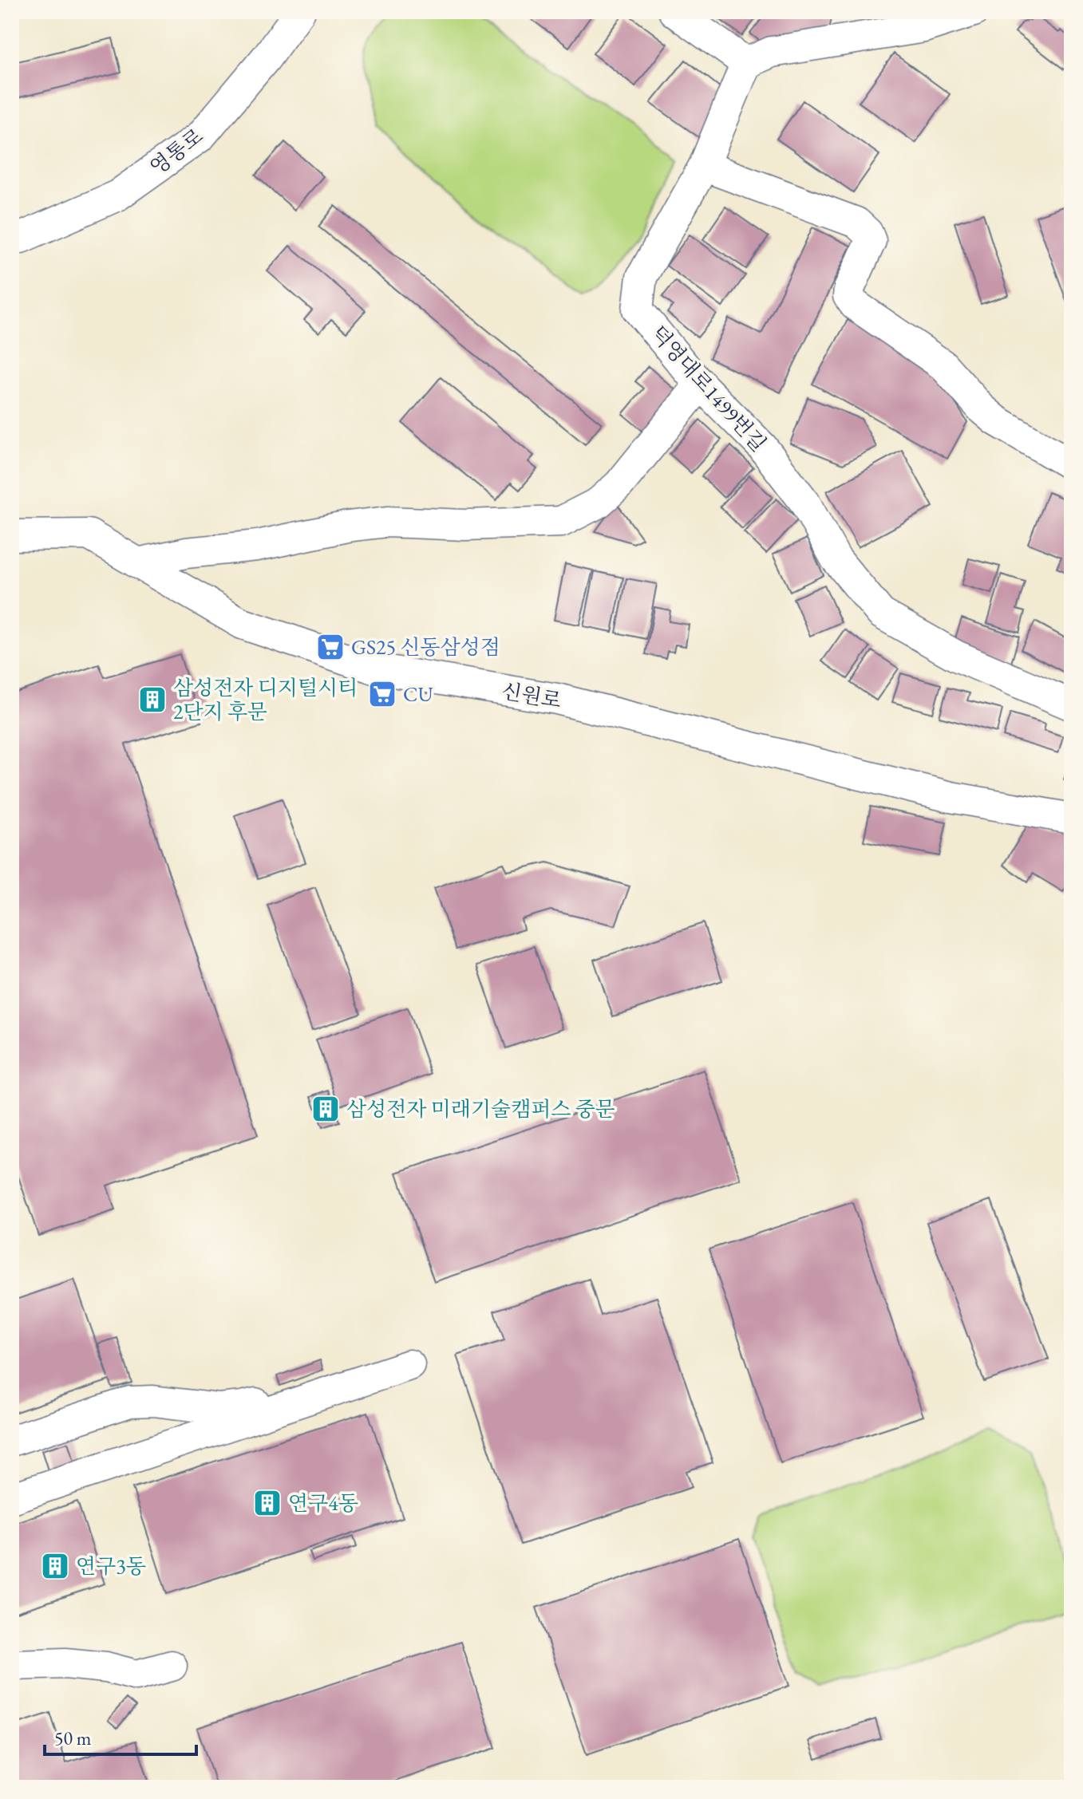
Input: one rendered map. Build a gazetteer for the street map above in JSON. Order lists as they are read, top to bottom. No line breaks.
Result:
{"streets":{"street":["영통로","덕영대로1499번길","신원로"]},"places":{"supermarket":["GS25 신동삼성점","CU"],"building":["삼성전자 디지털시티 2단지 후문","삼성전자 미래기술캠퍼스 중문","연구4동","연구3동"]},"scale_bar":"50 m"}
